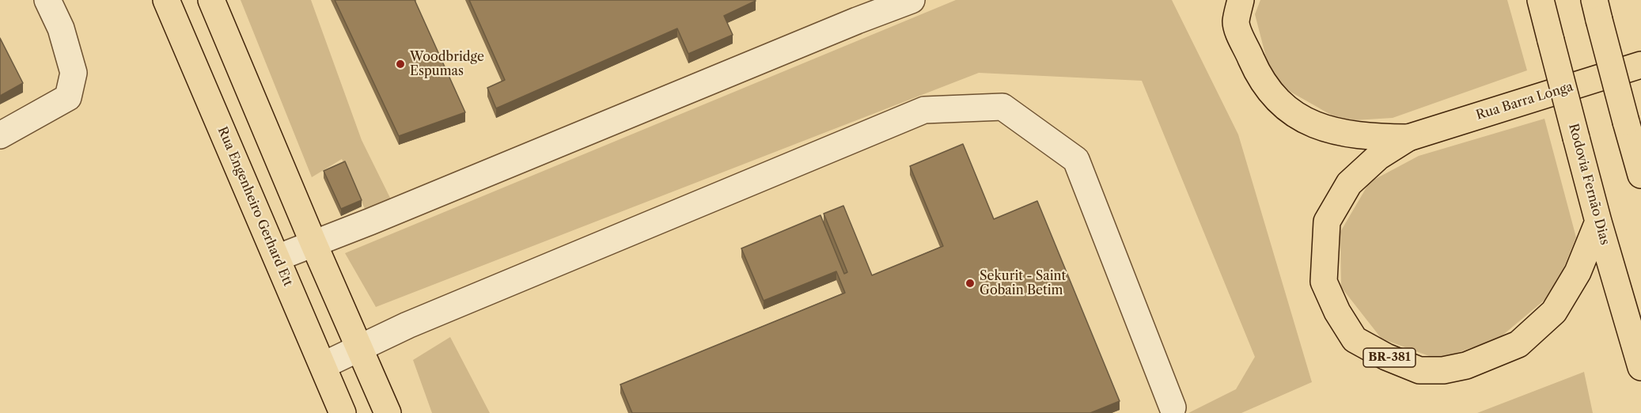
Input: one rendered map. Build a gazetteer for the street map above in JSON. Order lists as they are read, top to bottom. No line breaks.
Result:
{"streets":{"main road":["Rua Barra Longa","Rodovia Fernão Dias","Rua Engenheiro Gerhard Ett","BR-381"]},"crossings":[["Rua Barra Longa","BR-381"],["Rodovia Fernão Dias","BR-381"]],"places":["Woodbridge Espumas","Sekurit - Saint Gobain Betim"]}
